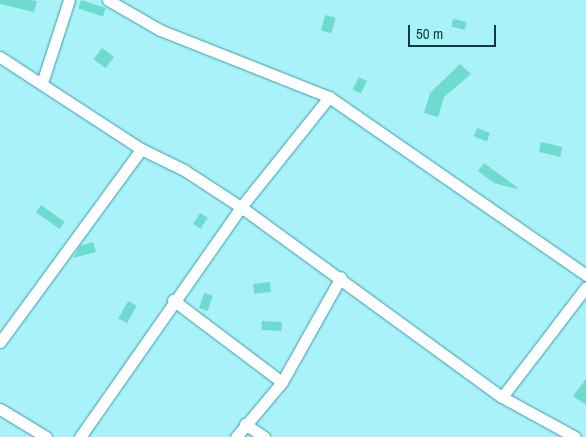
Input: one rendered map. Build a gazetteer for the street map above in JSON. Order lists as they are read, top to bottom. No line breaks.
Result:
{"scale_bar":"50 m"}
